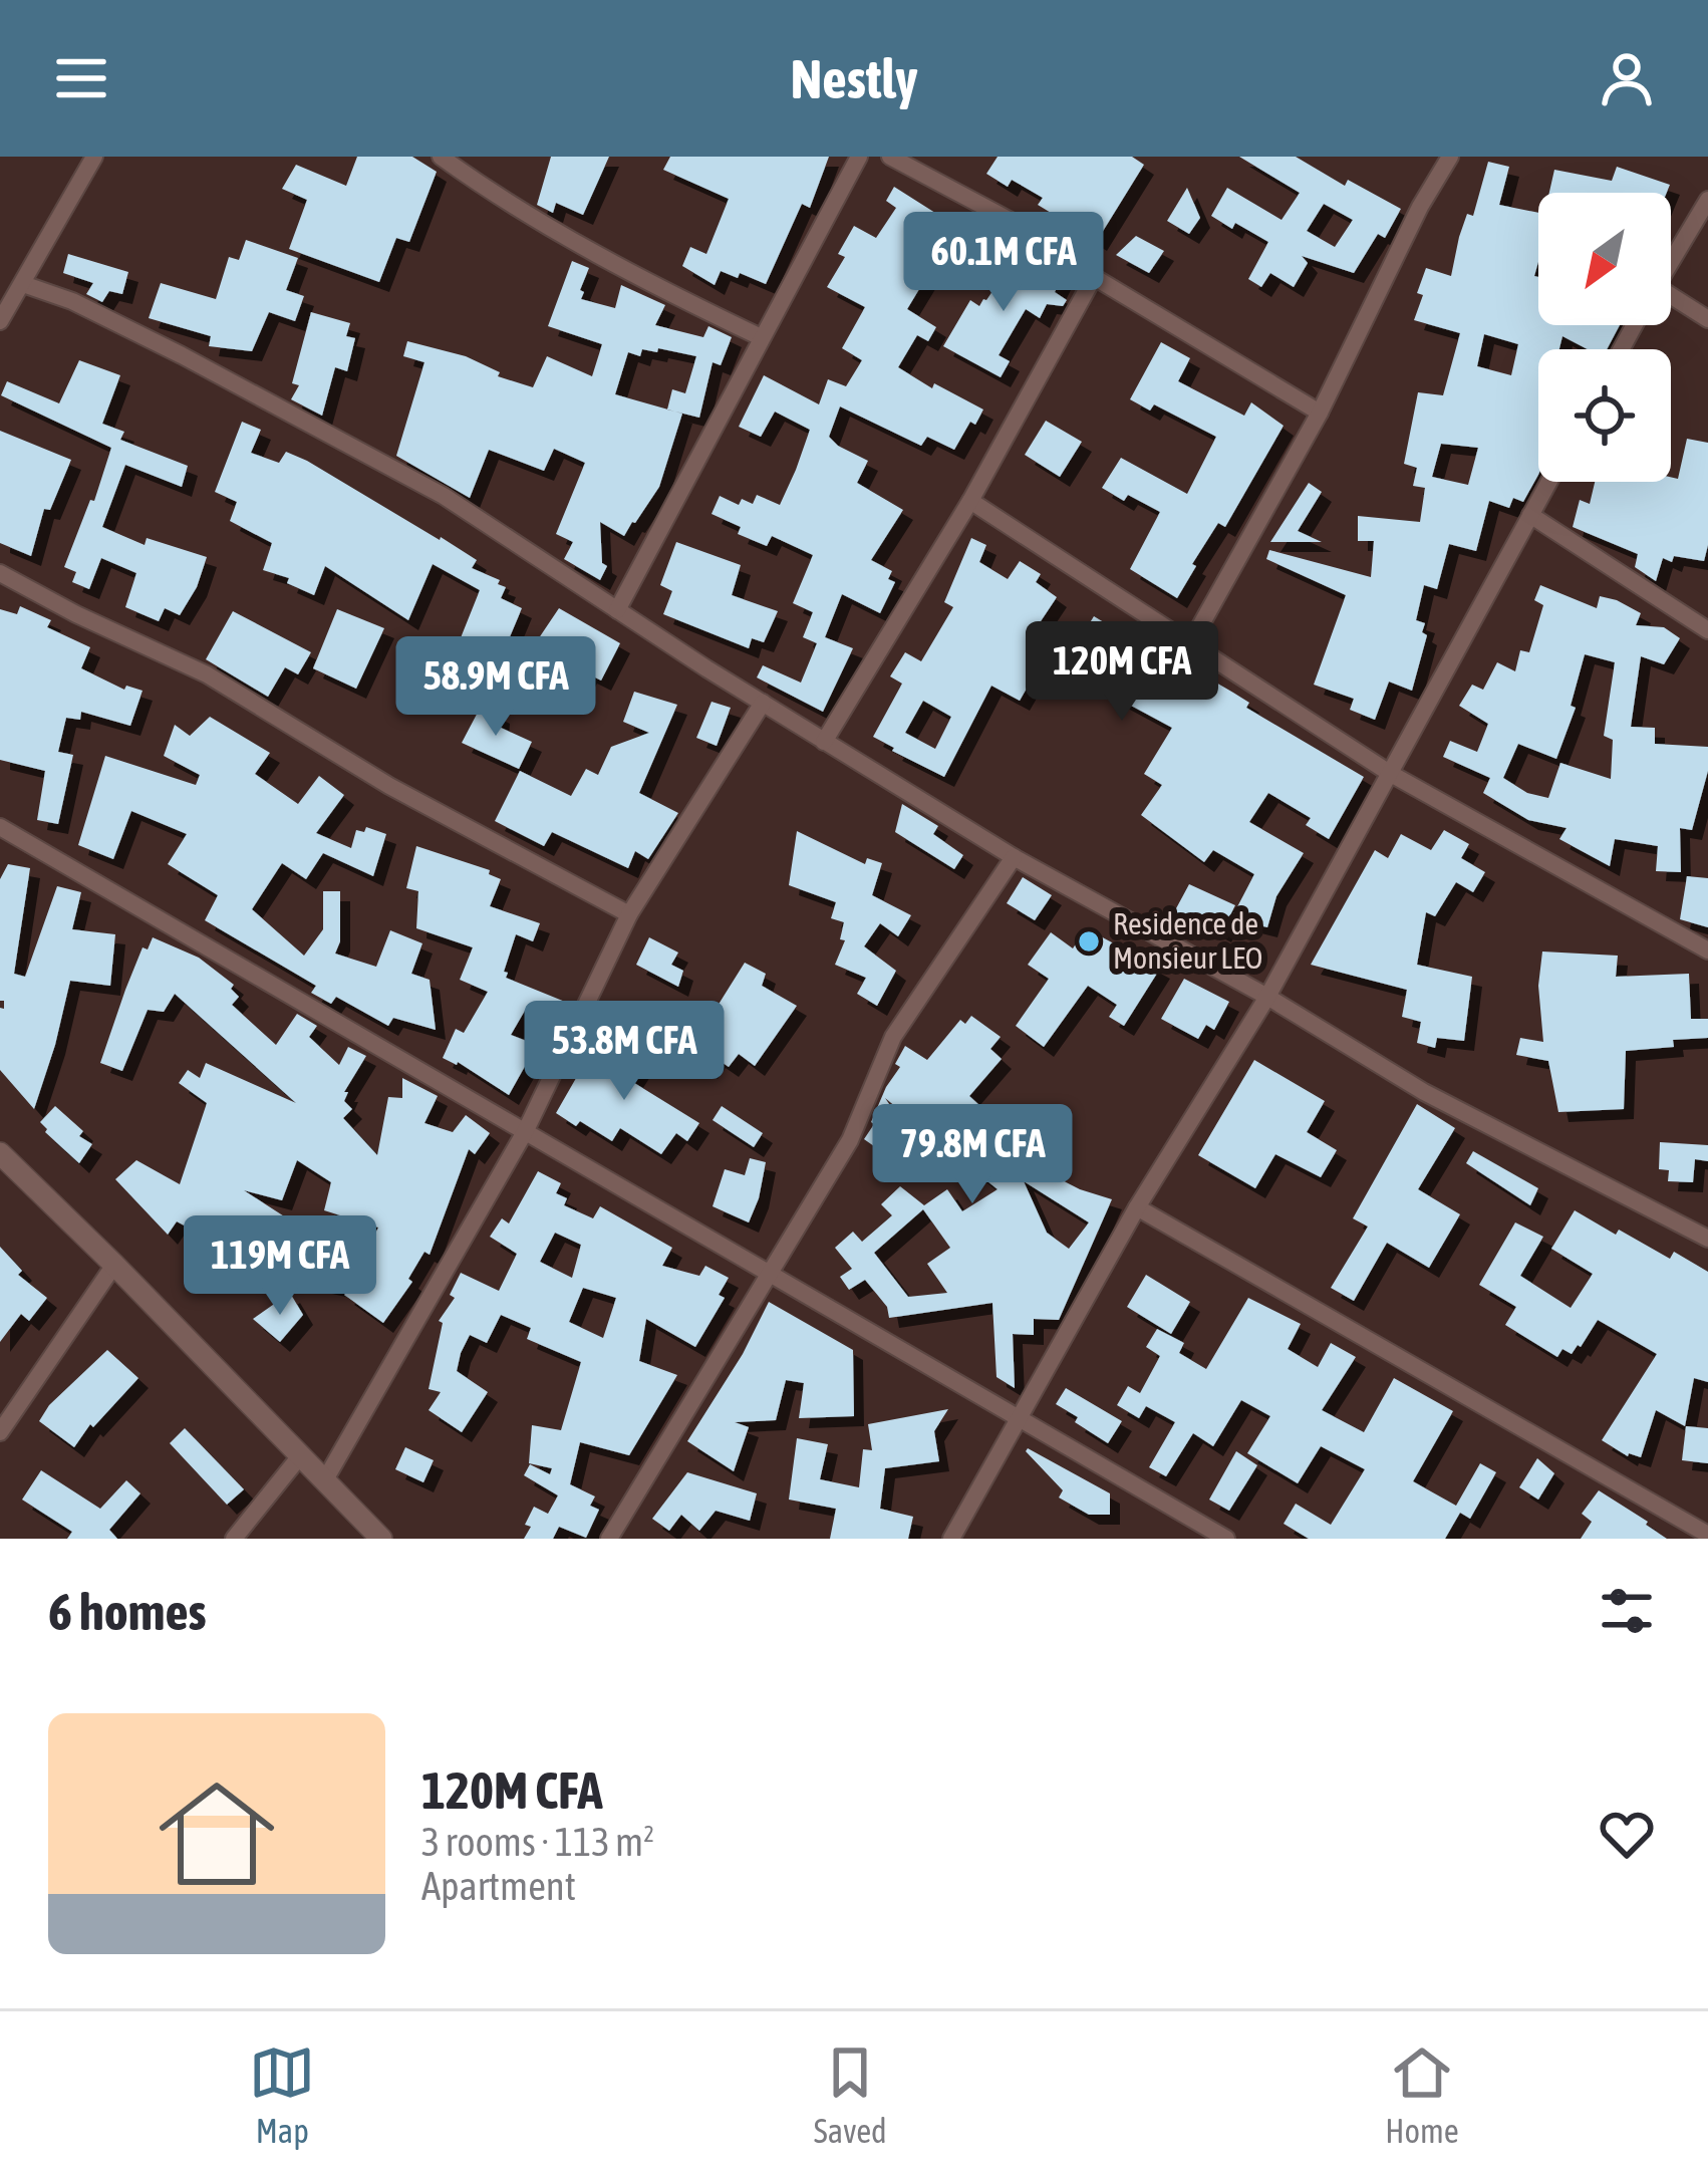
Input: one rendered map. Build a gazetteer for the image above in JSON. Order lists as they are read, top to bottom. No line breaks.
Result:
{"places":["Residence de Monsieur LEO"],"north":"bottom left","page":{"header":"Nestly","price":["60.1M CFA","120M CFA","58.9M CFA","53.8M CFA","79.8M CFA","119M CFA"],"heading":"6 homes","list":[{"name":"120M CFA","note":"3 rooms · 113 m² · Apartment"}],"tabs":["Map","Saved","Home"]}}
